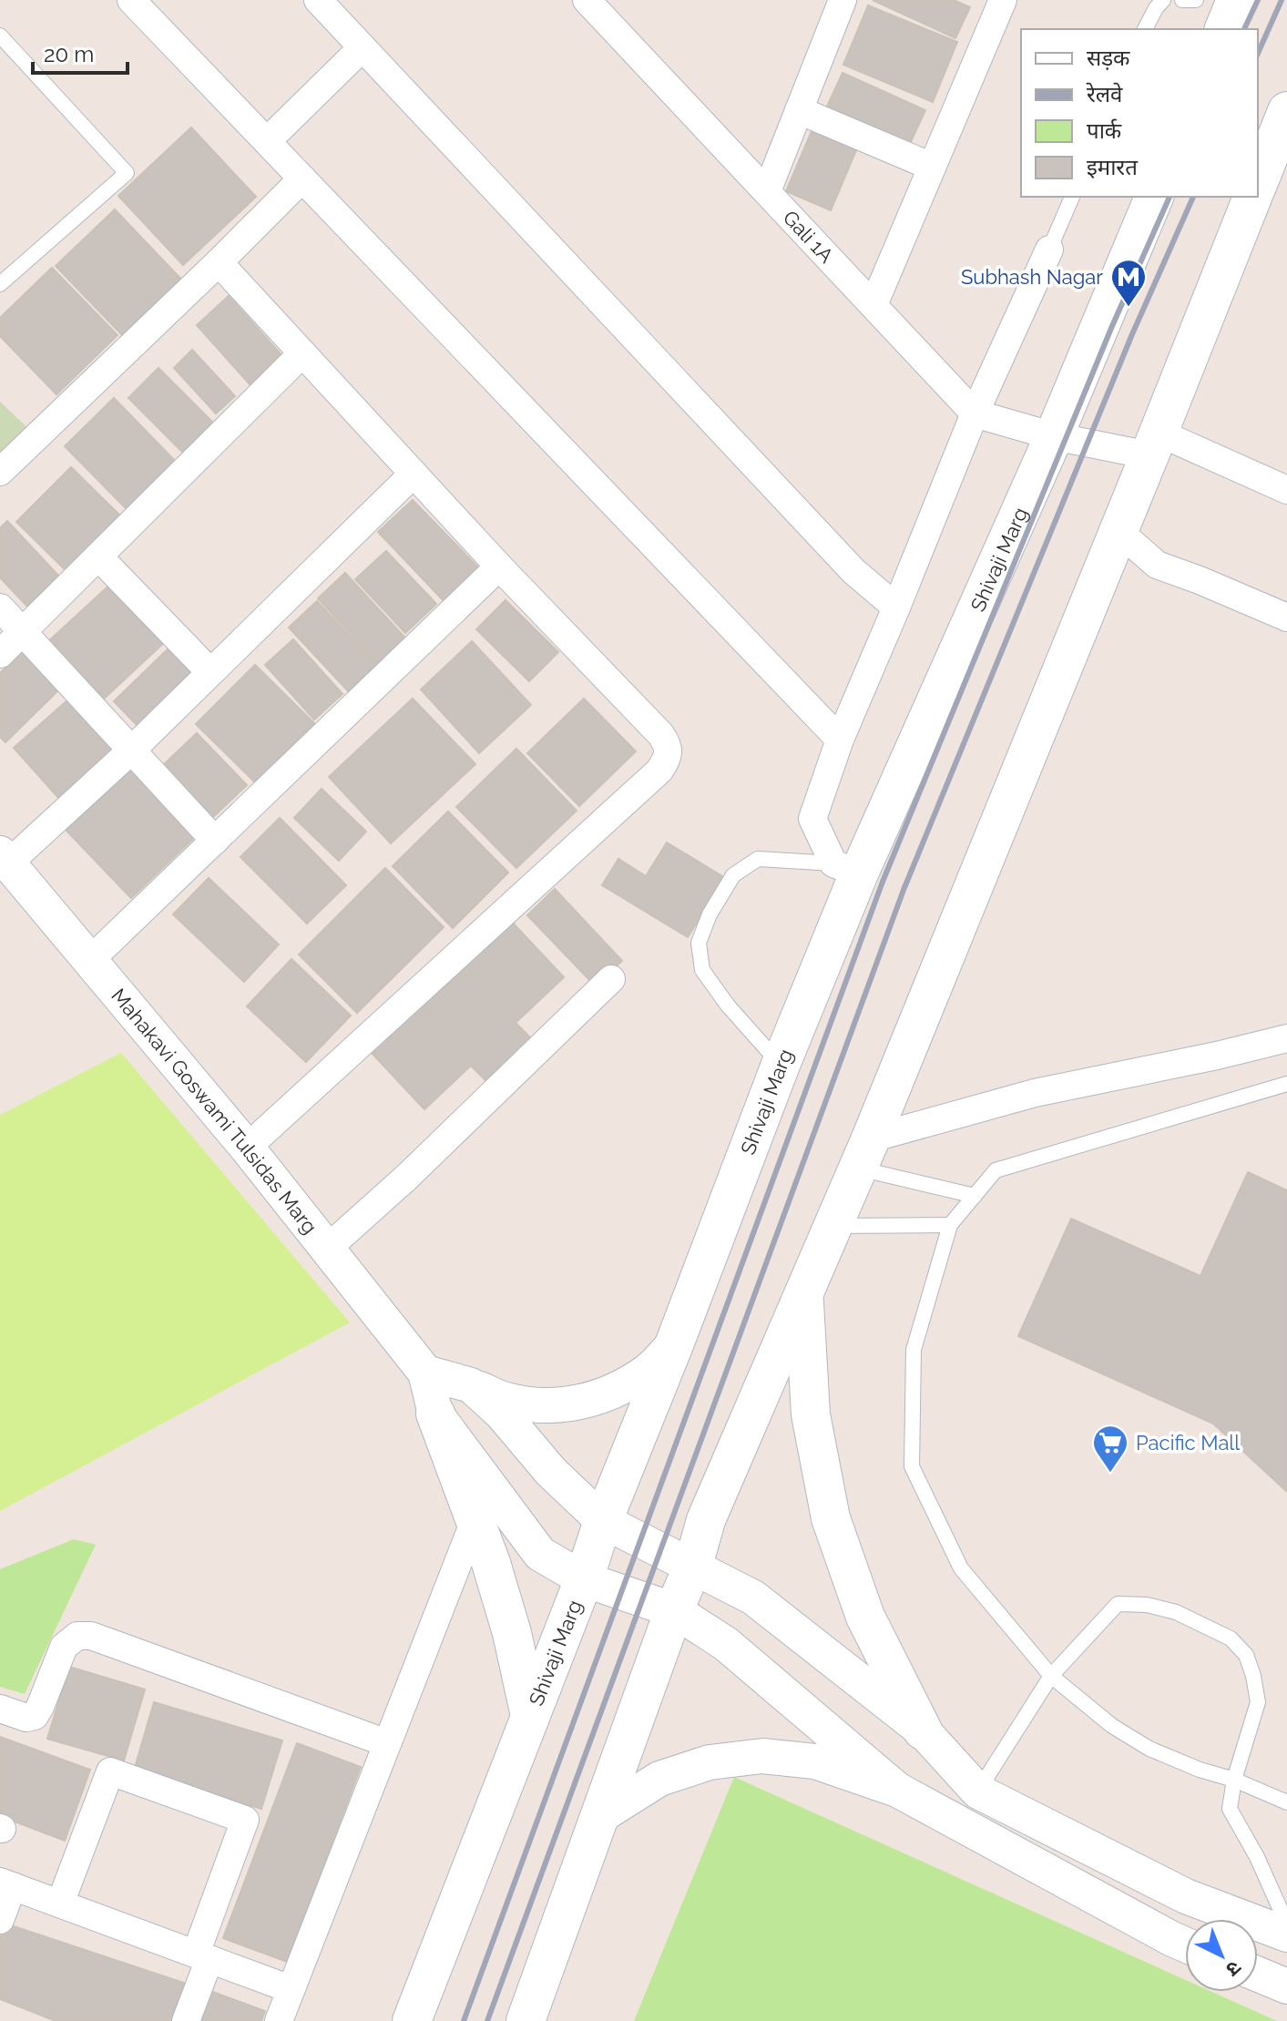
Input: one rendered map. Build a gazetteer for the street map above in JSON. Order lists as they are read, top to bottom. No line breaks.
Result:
{"streets":{"main road":["Shivaji Marg"],"street":["Gali 1A","Mahakavi Goswami Tulsidas Marg"]},"crossings":[["Shivaji Marg","Mahakavi Goswami Tulsidas Marg"]],"places":{"metro station":["Subhash Nagar"],"supermarket":["Pacific Mall"]},"legend":["सड़क","रेलवे","पार्क","इमारत"],"scale_bar":"20 m","north":"bottom right"}
